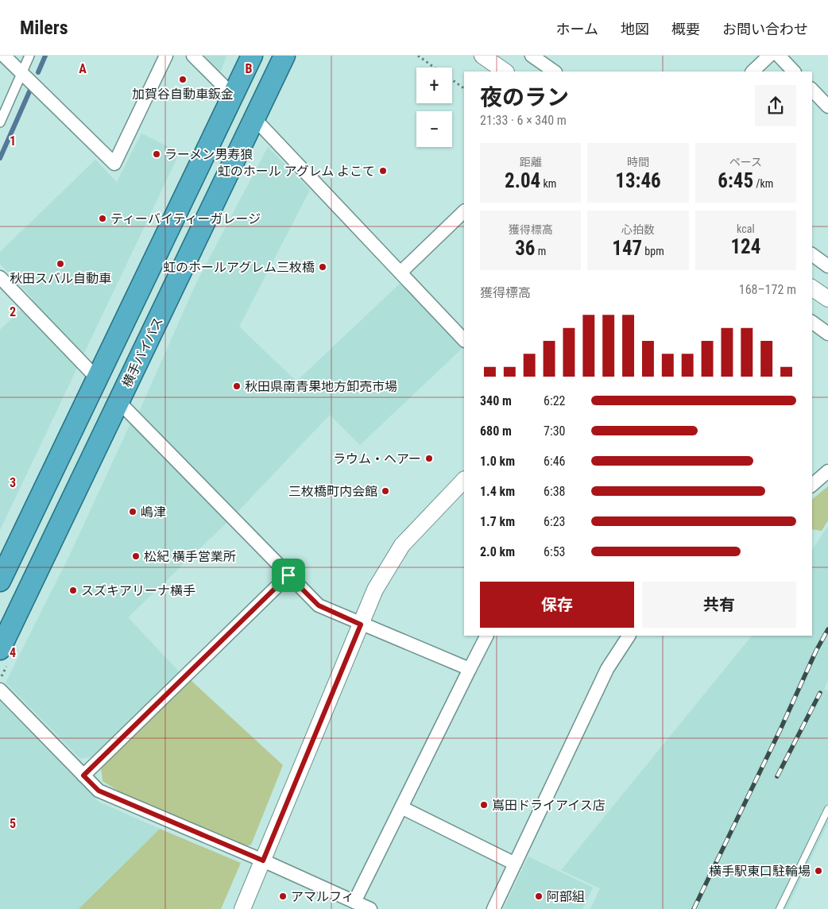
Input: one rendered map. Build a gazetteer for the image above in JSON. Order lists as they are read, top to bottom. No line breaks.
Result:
{"streets":{"highway":["横手バイパス"]},"places":["加賀谷自動車鈑金","ラーメン男寿狼","虹のホール アグレム よこて","ティーバイティーガレージ","秋田スバル自動車","虹のホールアグレム三枚橋","秋田県南青果地方卸売市場","ラウム・ヘアー","三枚橋町内会館","嶋津","松紀 横手営業所","スズキアリーナ横手","嶌田ドライアイス店","横手駅東口駐輪場","アマルフィ","阿部組"],"page":{"header":"Milers","nav":["ホーム","地図","概要","お問い合わせ"],"map_buttons":["+","−"],"heading":["夜のラン","21:33 · 6 × 340 m"],"stats":[["距離","2.04 km"],["時間","13:46"],["ペース","6:45 /km"],["獲得標高","36 m"],["心拍数","147 bpm"],["kcal","124"]],"chart":["獲得標高","168–172 m"],"list":[{"name":"340 m","note":"6:22"},{"name":"680 m","note":"7:30"},{"name":"1.0 km","note":"6:46"},{"name":"1.4 km","note":"6:38"},{"name":"1.7 km","note":"6:23"},{"name":"2.0 km","note":"6:53"}],"buttons":["保存","共有"]},"grid":{"columns":["A","B"],"rows":["1","2","3","4","5"]}}
